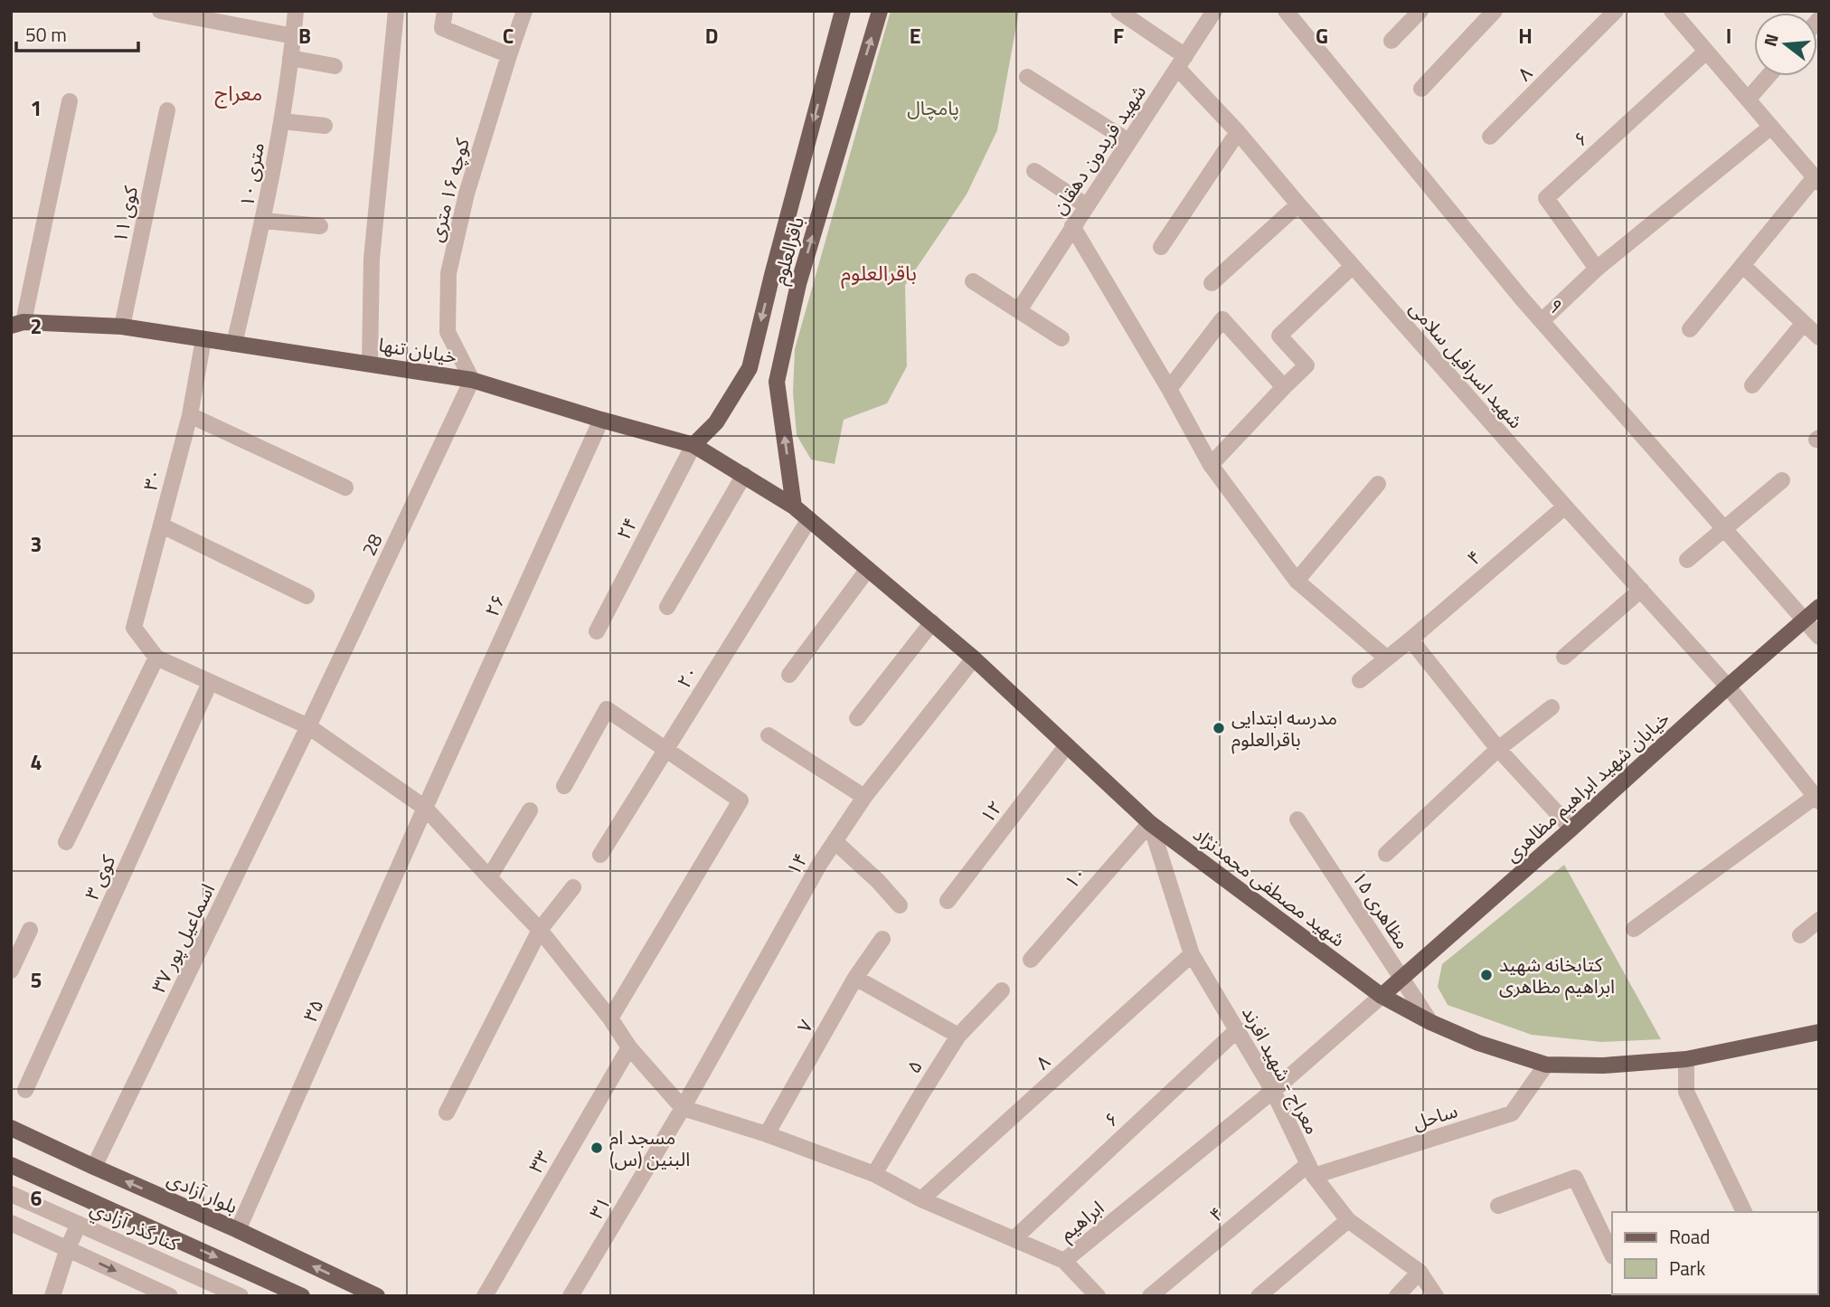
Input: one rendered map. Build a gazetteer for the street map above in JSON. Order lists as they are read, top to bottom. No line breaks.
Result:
{"streets":{"main road":["باقرالعلوم","خیابان تنها","خیابان شهید ابراهیم مظاهری","شهید مصطفی محمدنژاد","بلوار آزادی"],"street":["۸","۶","شهید فریدون دهقان","۱۰ متری","کوچه ۱۶ متری","کوی ۱۱","۹","شهید اسرافیل سلامی","۳۰","۲۴","28","۴","۲۶","۲۰","۱۲","۱۴","کوی ۳","۱۰","۱۵ مظاهری","اسماعیل پور ۳۷","۳۵","۷","۵","معراج - شهید افرند","ساحل","۳۳","۳۱","ابراهیم","کنارگذر آزادي"]},"crossings":[["۸","معراج - شهید افرند"],["۸","ابراهیم"],["۶","معراج - شهید افرند"],["۶","ابراهیم"],["شهید فریدون دهقان","شهید اسرافیل سلامی"],["۱۰ متری","خیابان تنها"],["کوچه ۱۶ متری","خیابان تنها"],["کوچه ۱۶ متری","28"],["کوی ۱۱","خیابان تنها"],["باقرالعلوم","خیابان تنها"],["باقرالعلوم","۲۴"],["باقرالعلوم","شهید مصطفی محمدنژاد"],["۹","خیابان شهید ابراهیم مظاهری"],["خیابان تنها","۳۰"],["خیابان تنها","۲۴"],["خیابان تنها","28"],["خیابان تنها","۲۶"],["خیابان تنها","شهید مصطفی محمدنژاد"],["شهید اسرافیل سلامی","۴"],["شهید اسرافیل سلامی","خیابان شهید ابراهیم مظاهری"],["28","اسماعیل پور ۳۷"],["۴","معراج - شهید افرند"],["۴","ساحل"],["۲۶","۳۵"],["۲۰","شهید مصطفی محمدنژاد"],["خیابان شهید ابراهیم مظاهری","شهید مصطفی محمدنژاد"],["خیابان شهید ابراهیم مظاهری","۱۵ مظاهری"],["خیابان شهید ابراهیم مظاهری","ابراهیم"],["۱۲","شهید مصطفی محمدنژاد"],["۱۴","شهید مصطفی محمدنژاد"],["۱۴","۳۱"],["۱۴","ابراهیم"],["۱۰","شهید مصطفی محمدنژاد"],["۱۰","معراج - شهید افرند"],["شهید مصطفی محمدنژاد","۱۵ مظاهری"],["شهید مصطفی محمدنژاد","معراج - شهید افرند"],["شهید مصطفی محمدنژاد","ساحل"],["شهید مصطفی محمدنژاد","ابراهیم"],["اسماعیل پور ۳۷","بلوار آزادی"],["۳۵","بلوار آزادی"],["۷","ابراهیم"],["۵","ابراهیم"],["معراج - شهید افرند","ساحل"],["معراج - شهید افرند","ابراهیم"],["۳۱","ابراهیم"]],"districts":["معراج","باقرالعلوم"],"parks":["پامچال"],"places":["مدرسه ابتدایی باقرالعلوم","کتابخانه شهید ابراهیم مظاهری","مسجد ام البنین (س)"],"legend":["Road","Park"],"scale_bar":"50 m","north":"left","grid":{"columns":["B","C","D","E","F","G","H","I"],"rows":["1","2","3","4","5","6"]}}
